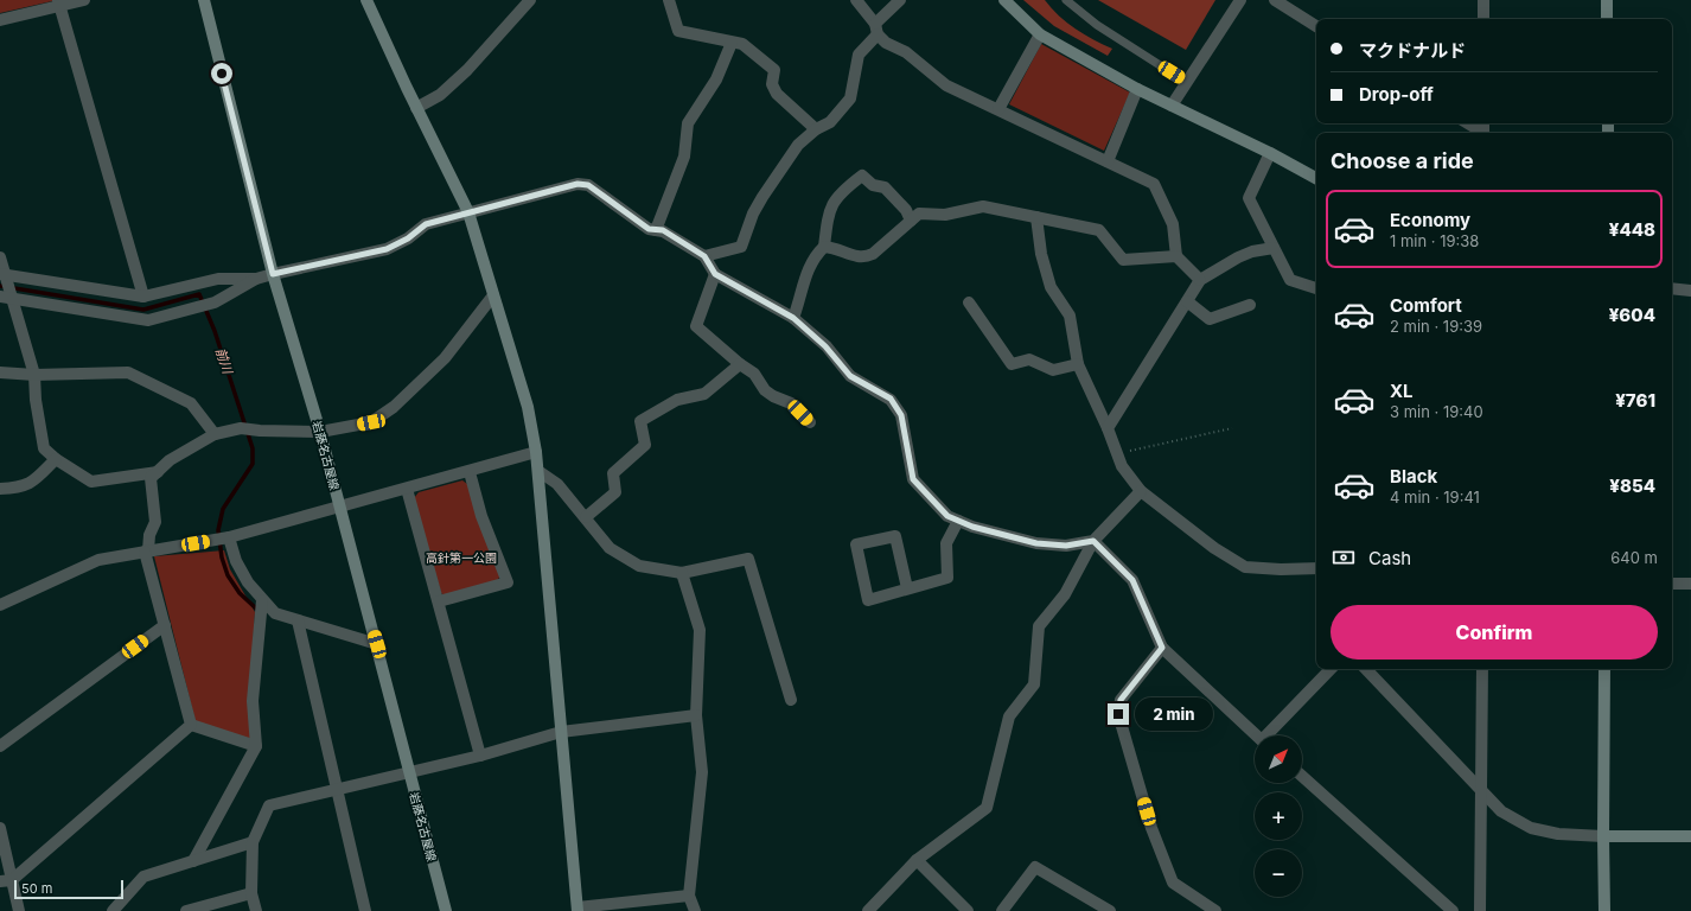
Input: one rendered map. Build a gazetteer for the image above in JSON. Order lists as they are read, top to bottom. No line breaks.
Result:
{"streets":{"street":["岩藤名古屋線"]},"water":["前川"],"parks":["高針第一公園"],"scale_bar":"50 m","north":"top right","page":{"banner":["マクドナルド","Drop-off"],"heading":"Choose a ride","list":[{"name":"Economy","note":"1 min · 19:38","value":"¥448"},{"name":"Comfort","note":"2 min · 19:39","value":"¥604"},{"name":"XL","note":"3 min · 19:40","value":"¥761"},{"name":"Black","note":"4 min · 19:41","value":"¥854"}],"pay":["Cash","640 m"],"buttons":"Confirm","bubble":"2 min","map_buttons":["+","−"],"scale":"50 m"}}
